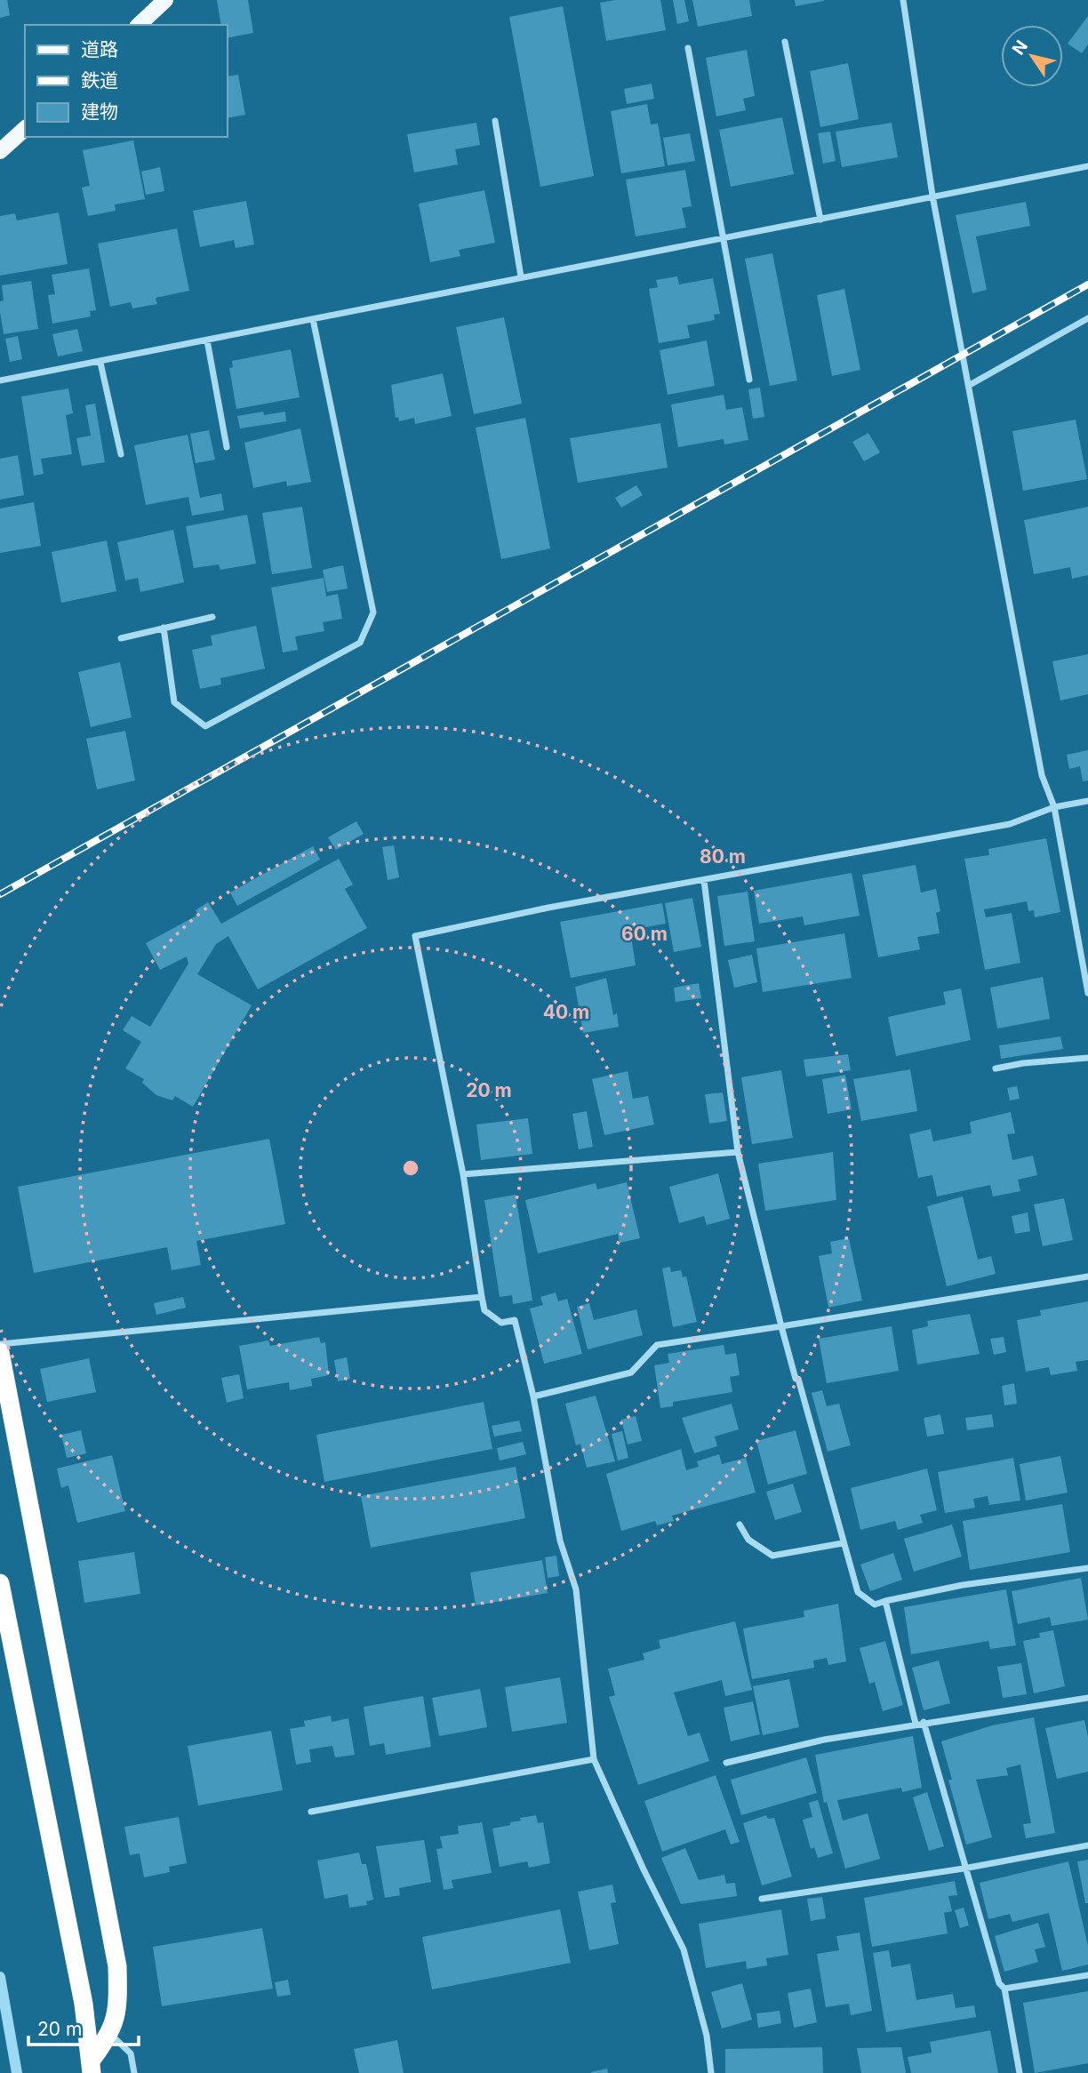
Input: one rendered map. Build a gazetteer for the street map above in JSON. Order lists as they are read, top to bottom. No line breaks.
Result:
{"legend":["道路","鉄道","建物"],"scale_bar":"20 m","north":"top left","rings":["80 m","60 m","40 m","20 m"]}
